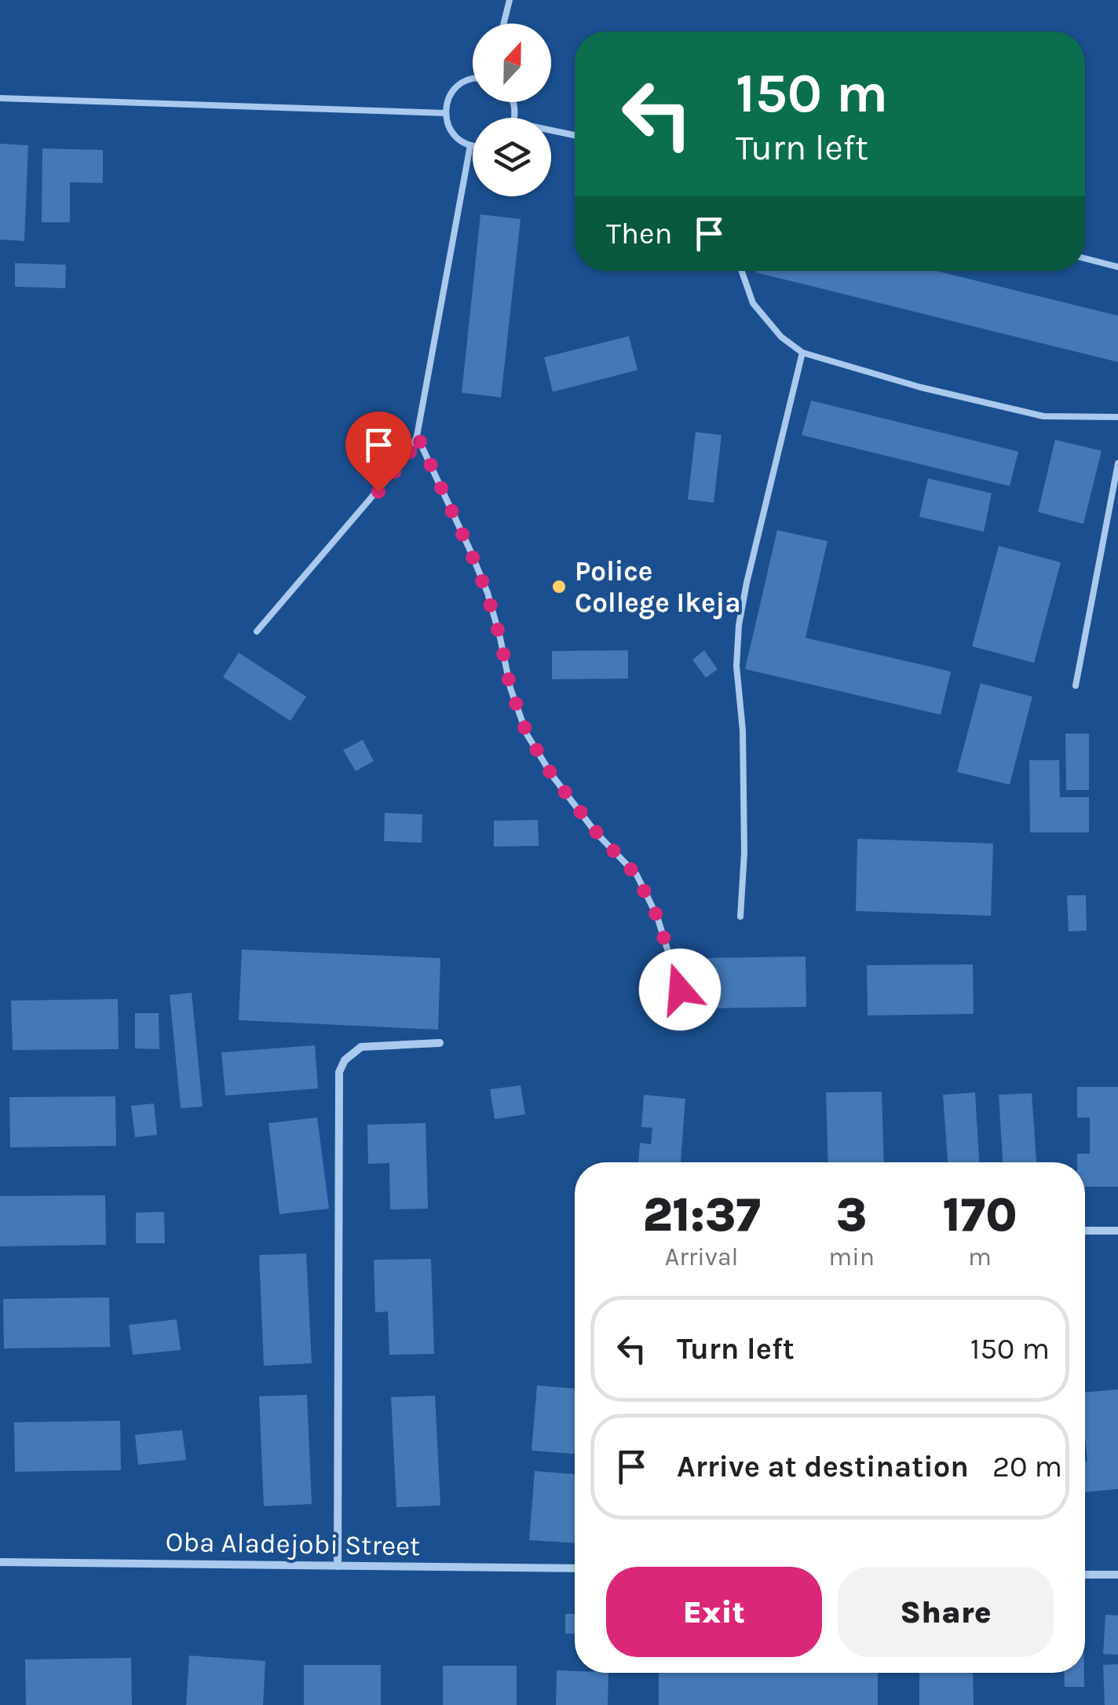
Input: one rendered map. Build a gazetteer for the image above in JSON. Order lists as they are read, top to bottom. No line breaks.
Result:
{"streets":{"street":["Oba Aladejobi Street"]},"places":["Police College Ikeja"],"north":"top","page":{"turn":["150 m","Turn left"],"then":"Then","eta":["21:37","Arrival","3","min","170","m"],"list":[{"name":"Turn left","value":"150 m"},{"name":"Arrive at destination","value":"20 m"}],"buttons":["Exit","Share"]}}
